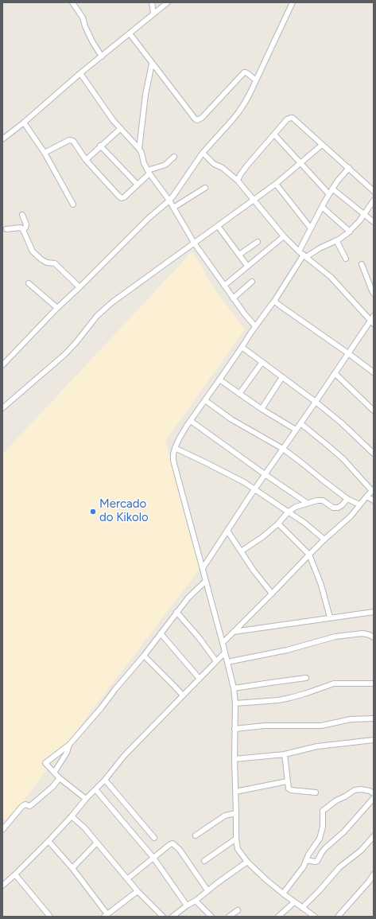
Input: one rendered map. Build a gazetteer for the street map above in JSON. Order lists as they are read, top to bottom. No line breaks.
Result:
{"places":["Mercado do Kikolo"]}
